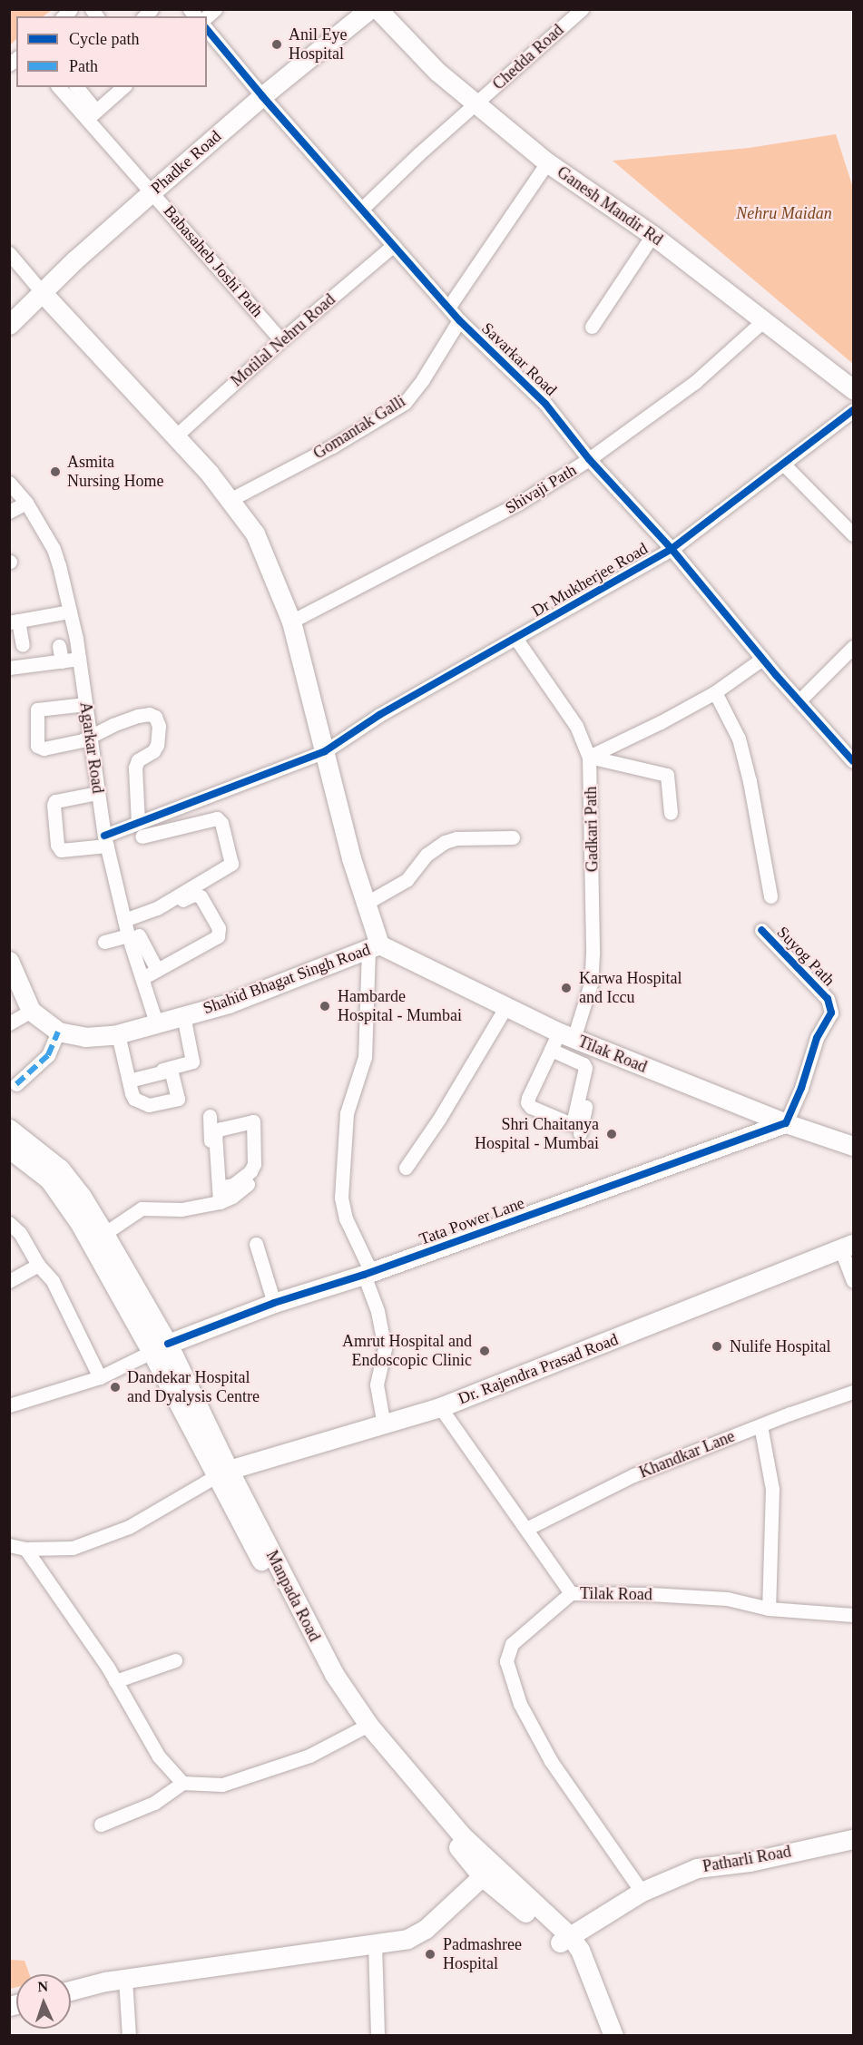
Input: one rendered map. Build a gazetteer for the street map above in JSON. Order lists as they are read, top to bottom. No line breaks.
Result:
{"streets":{"street":["Chedda Road","Phadke Road","Ganesh Mandir Rd","Babasaheb Joshi Path","Motilal Nehru Road","Savarkar Road","Gomantak Galli","Shivaji Path","Dr Mukherjee Road","Agarkar Road","Gadkari Path","Suyog Path","Shahid Bhagat Singh Road","Tilak Road","Tata Power Lane","Dr. Rajendra Prasad Road","Khandkar Lane","Manpada Road","Patharli Road"]},"crossings":[["Chedda Road","Ganesh Mandir Rd"],["Chedda Road","Savarkar Road"],["Phadke Road","Babasaheb Joshi Path"],["Phadke Road","Savarkar Road"],["Ganesh Mandir Rd","Shivaji Path"],["Babasaheb Joshi Path","Motilal Nehru Road"],["Motilal Nehru Road","Savarkar Road"],["Savarkar Road","Gomantak Galli"],["Savarkar Road","Shivaji Path"],["Savarkar Road","Dr Mukherjee Road"],["Dr Mukherjee Road","Agarkar Road"],["Dr Mukherjee Road","Gadkari Path"],["Agarkar Road","Shahid Bhagat Singh Road"],["Gadkari Path","Tilak Road"],["Suyog Path","Tilak Road"],["Suyog Path","Tata Power Lane"],["Shahid Bhagat Singh Road","Tilak Road"],["Tilak Road","Tata Power Lane"],["Tilak Road","Dr. Rajendra Prasad Road"],["Tilak Road","Khandkar Lane"],["Tata Power Lane","Manpada Road"],["Dr. Rajendra Prasad Road","Manpada Road"],["Manpada Road","Patharli Road"]],"parks":["Nehru Maidan"],"places":["Anil Eye Hospital","Asmita Nursing Home","Karwa Hospital and Iccu","Hambarde Hospital - Mumbai","Shri Chaitanya Hospital - Mumbai","Nulife Hospital","Amrut Hospital and Endoscopic Clinic","Dandekar Hospital and Dyalysis Centre","Padmashree Hospital"],"legend":["Cycle path","Path"],"north":"top"}
